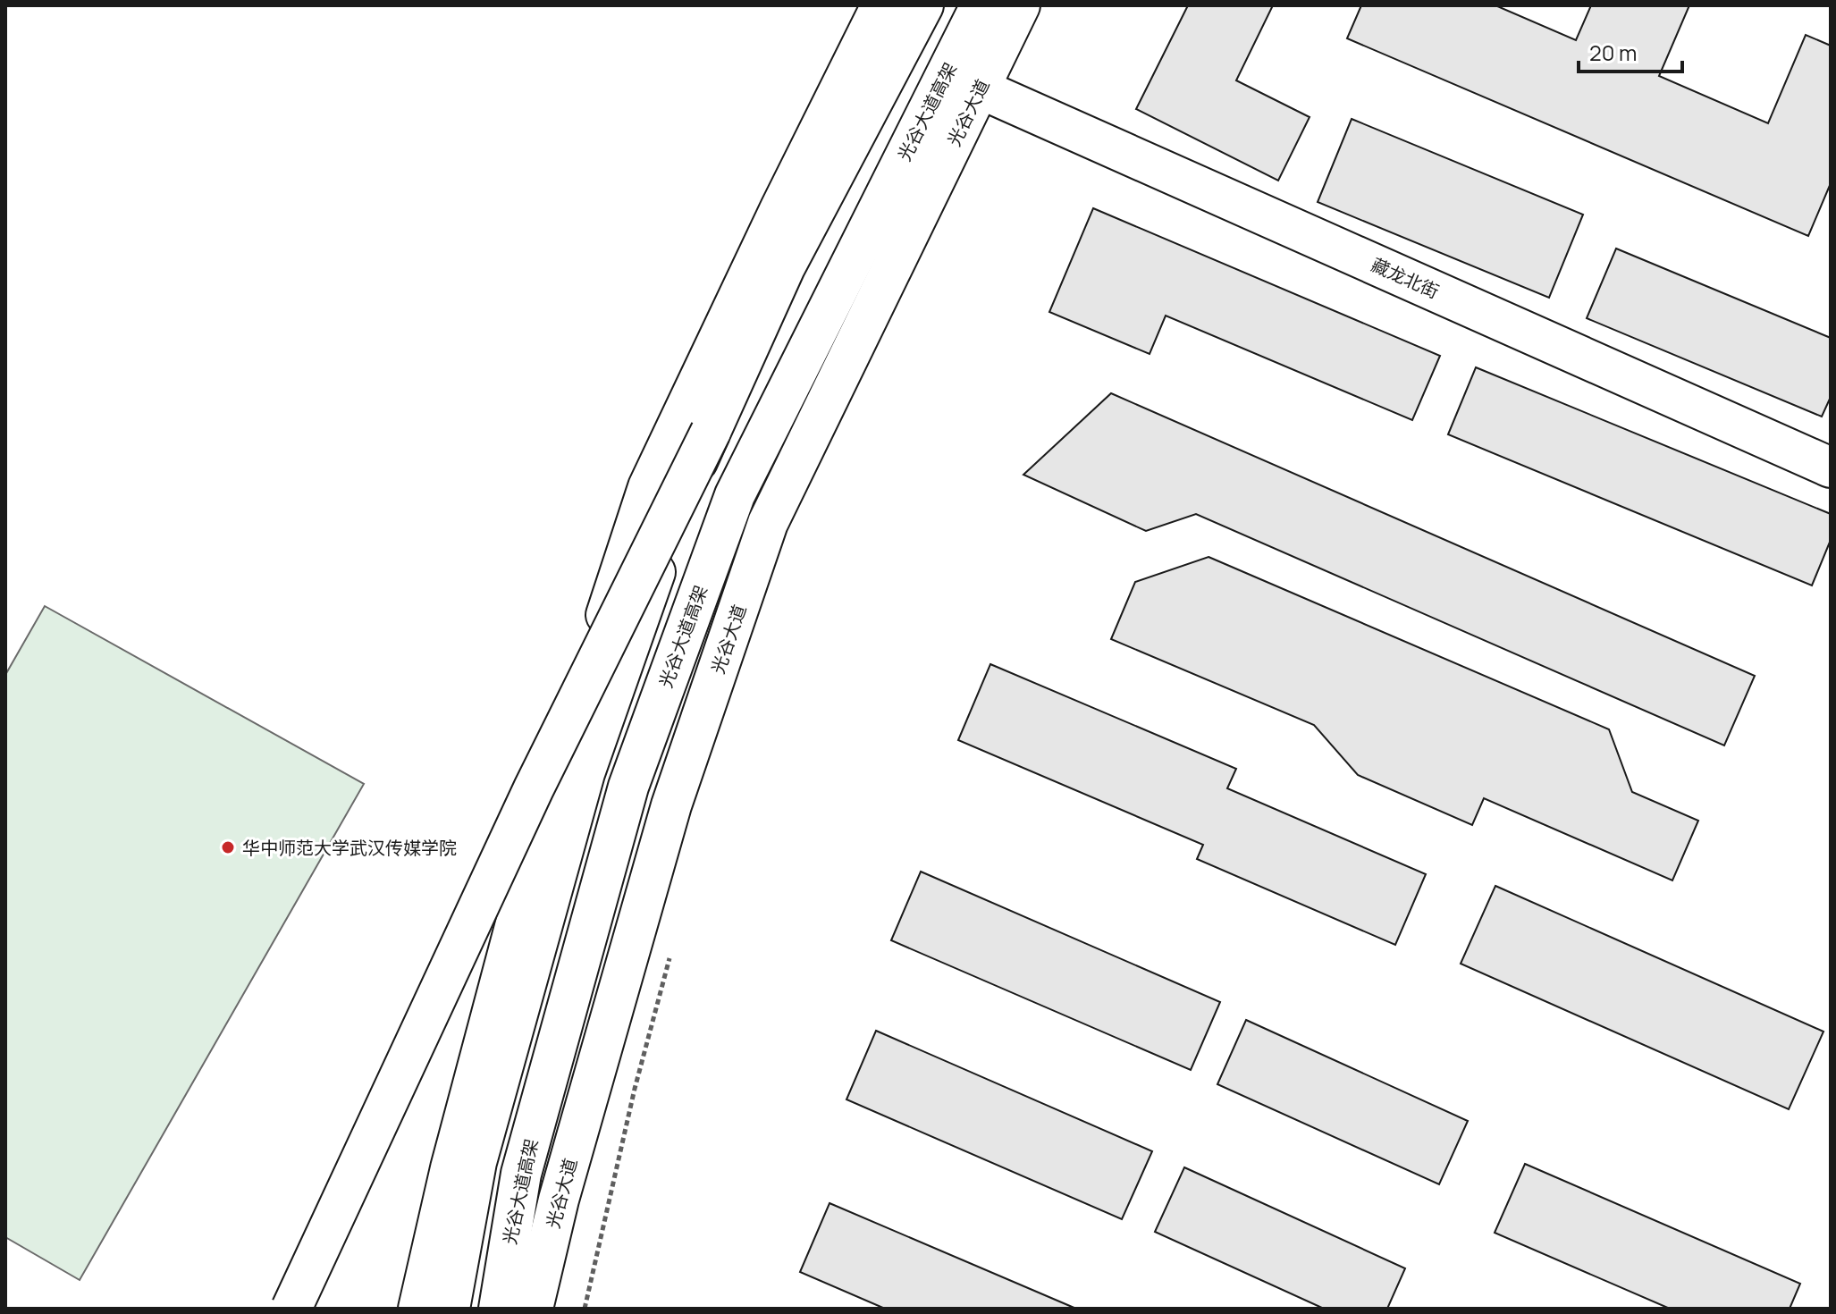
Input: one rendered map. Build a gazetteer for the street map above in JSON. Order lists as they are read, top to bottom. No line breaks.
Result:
{"streets":{"main road":["光谷大道高架","光谷大道","藏龙北街"]},"crossings":[["光谷大道高架","光谷大道"],["光谷大道","藏龙北街"]],"places":["华中师范大学武汉传媒学院"],"scale_bar":"20 m"}
